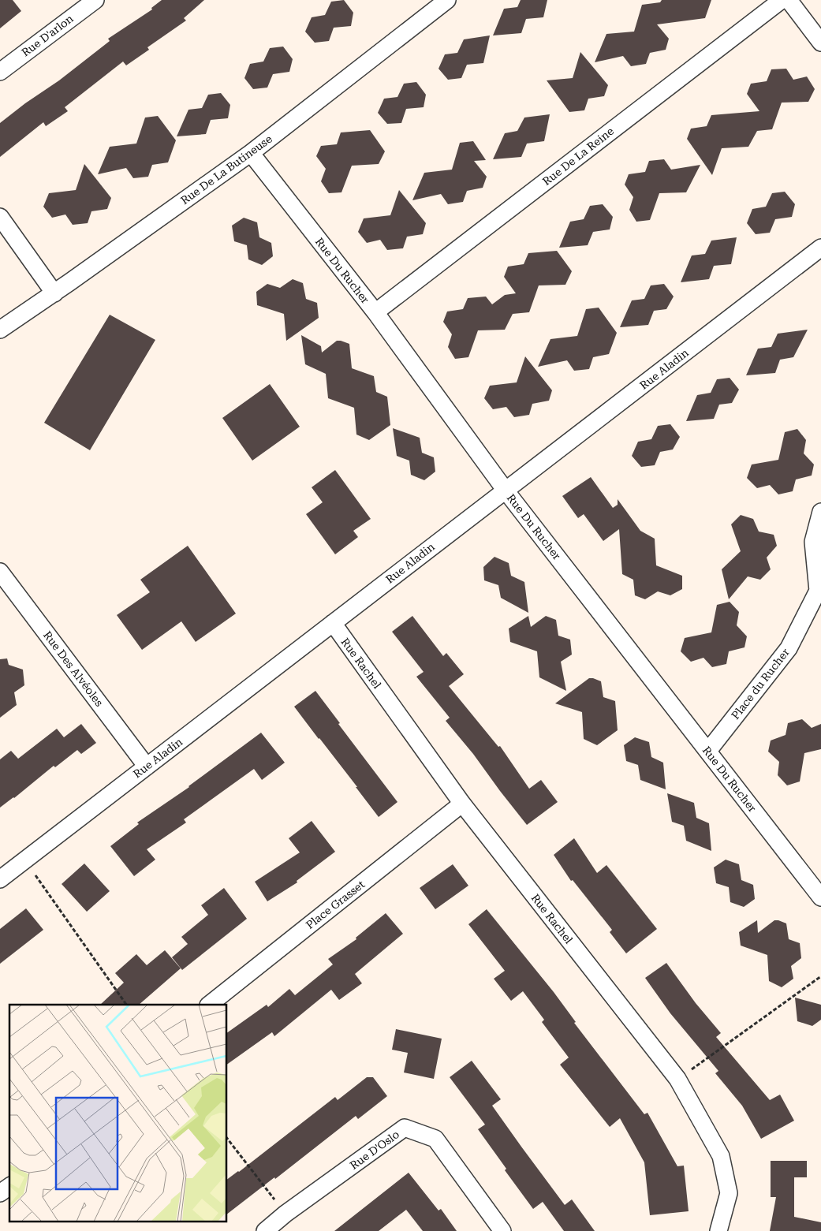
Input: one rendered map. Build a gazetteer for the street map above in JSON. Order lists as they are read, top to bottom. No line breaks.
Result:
{"streets":{"street":["Rue D'arlon","Rue De La Reine","Rue De La Butineuse","Rue Du Rucher","Rue Aladin","Rue Rachel","Rue Des Alvéoles","Place du Rucher","Place Grasset","Rue D'Oslo"]},"crossings":[["Rue De La Reine","Rue Du Rucher"],["Rue De La Butineuse","Rue Du Rucher"],["Rue Du Rucher","Rue Aladin"],["Rue Du Rucher","Place du Rucher"],["Rue Aladin","Rue Rachel"],["Rue Aladin","Rue Des Alvéoles"],["Rue Rachel","Place Grasset"]]}
